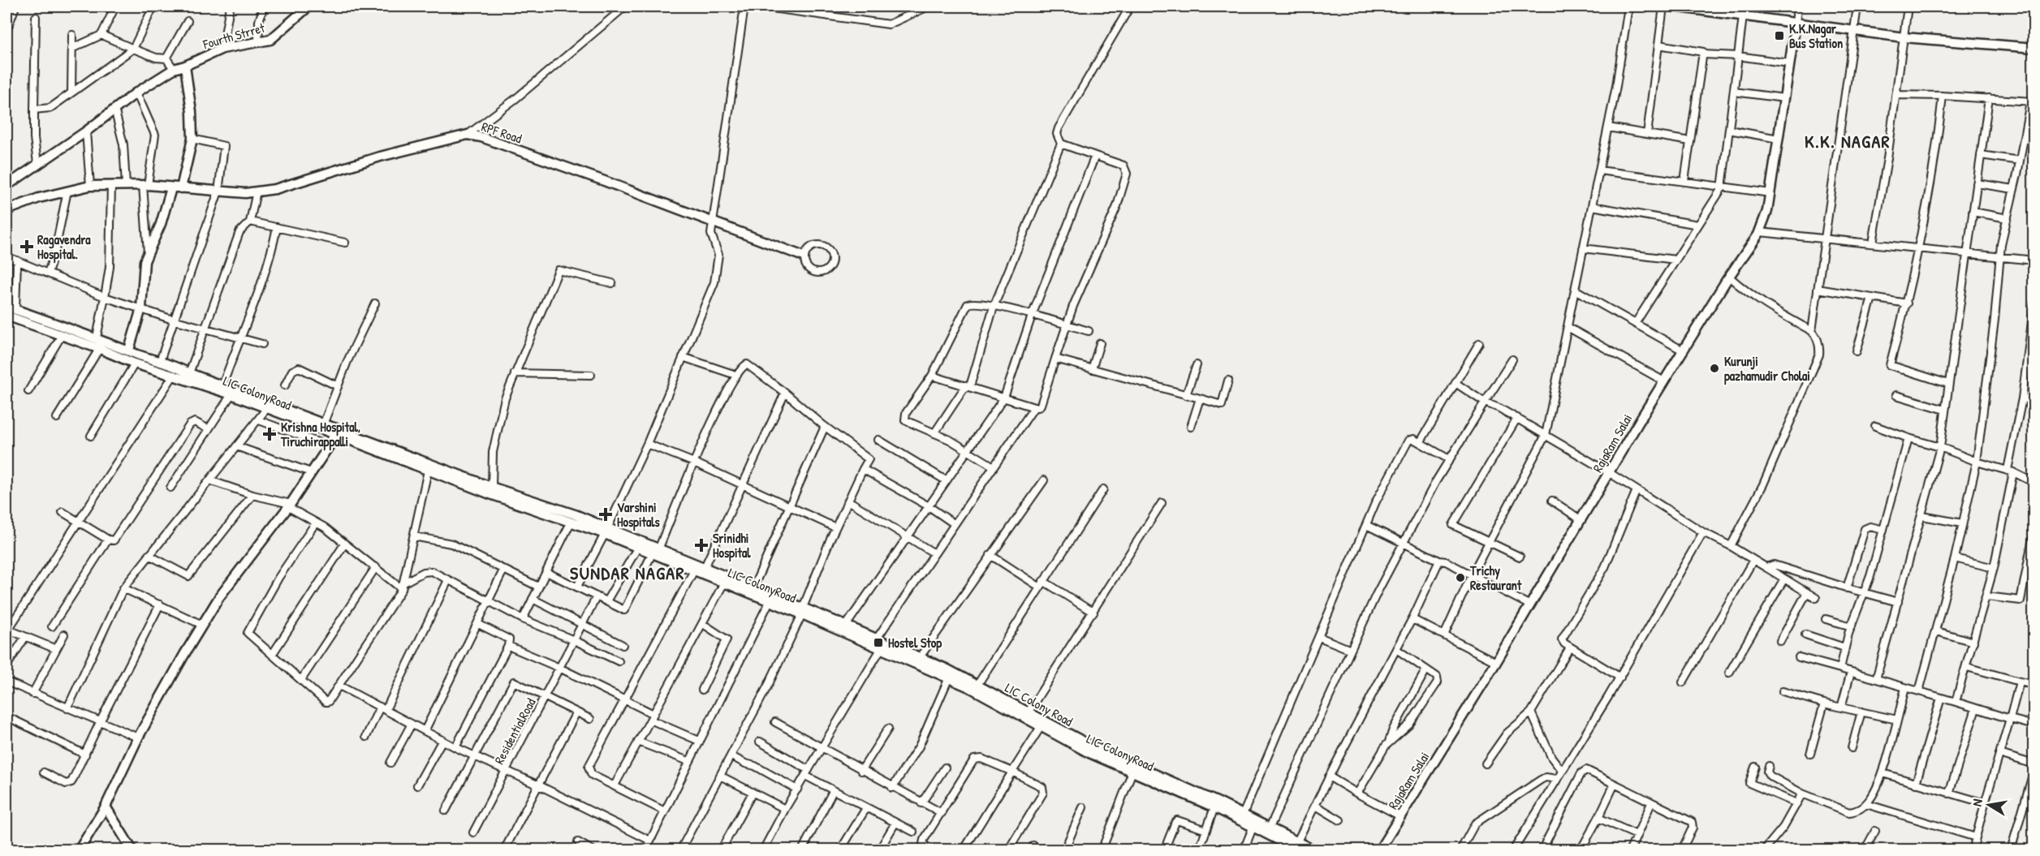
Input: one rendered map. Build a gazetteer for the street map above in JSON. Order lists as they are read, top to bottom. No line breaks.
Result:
{"streets":{"main road":["Fourth Strret","RPF Road","LIC ColonyRoad","RajaRam Salai","LIC Colony Road"],"street":["ResidentialRoad"]},"crossings":[["LIC ColonyRoad","LIC Colony Road"]],"districts":["K.K. NAGAR","SUNDAR NAGAR"],"places":{"transit":["K.K.Nagar Bus Station","Hostel Stop"],"health":["Ragavendra Hospital.","Krishna Hospital, Tiruchirappalli","Varshini Hospitals","Srinidhi Hospital"],"other":["Kurunji pazhamudir Cholai","Trichy Restaurant"]},"north":"left"}
